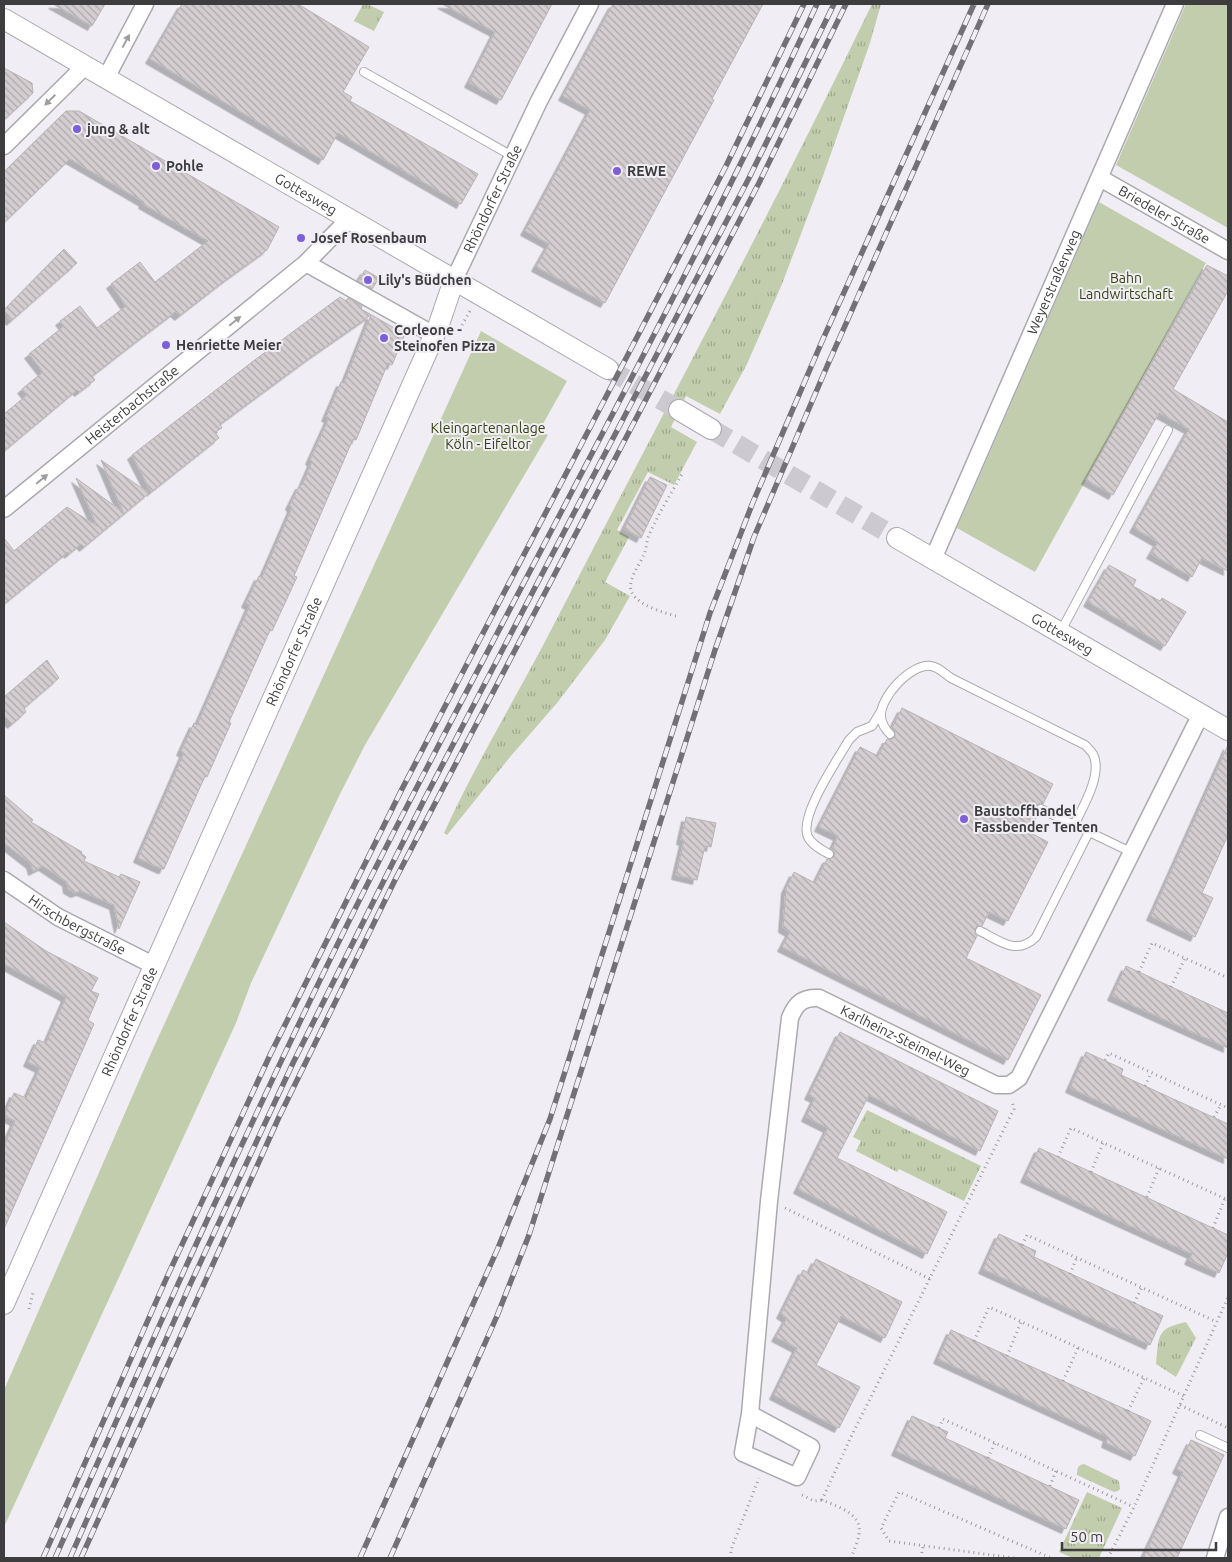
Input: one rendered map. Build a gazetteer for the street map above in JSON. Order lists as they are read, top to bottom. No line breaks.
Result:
{"streets":{"street":["Gottesweg","Rhöndorfer Straße","Briedeler Straße","Weyerstraßerweg","Heisterbachstraße","Hirschbergstraße","Karlheinz-Steimel-Weg"]},"crossings":[["Gottesweg","Rhöndorfer Straße"],["Gottesweg","Weyerstraßerweg"],["Gottesweg","Heisterbachstraße"],["Rhöndorfer Straße","Hirschbergstraße"],["Briedeler Straße","Weyerstraßerweg"]],"one_way":["Heisterbachstraße"],"parks":["Bahn Landwirtschaft","Kleingartenanlage Köln - Eifeltor"],"places":["jung & alt","Pohle","REWE","Josef Rosenbaum","Lily's Büdchen","Corleone - Steinofen Pizza","Henriette Meier","Baustoffhandel Fassbender Tenten"],"scale_bar":"50 m"}
